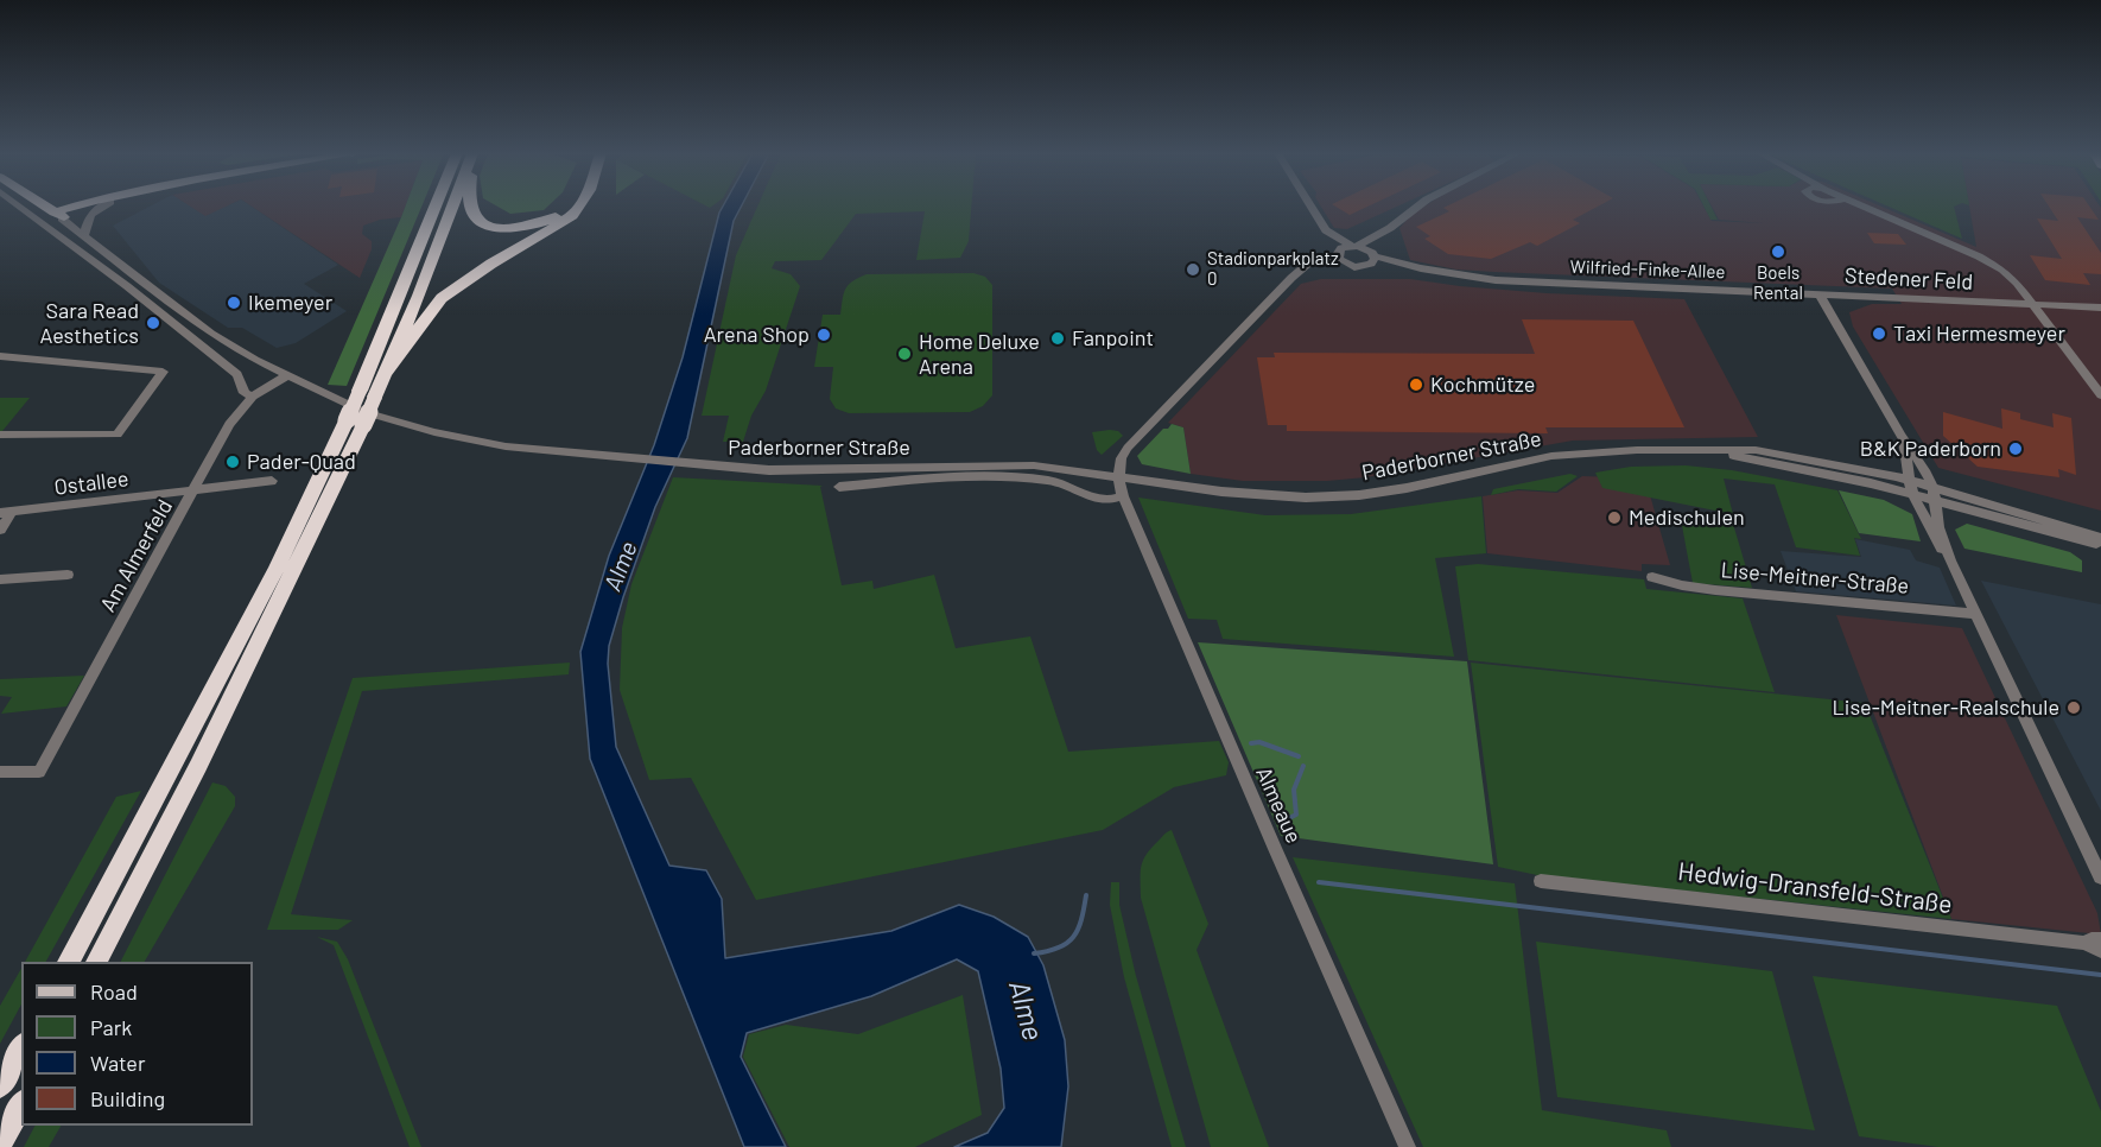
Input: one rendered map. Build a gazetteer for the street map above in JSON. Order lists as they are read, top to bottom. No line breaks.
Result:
{"streets":{"main road":["Paderborner Straße"],"street":["Wilfried-Finke-Allee","Stedener Feld","Ostallee","Am Almerfeld","Lise-Meitner-Straße","Almeaue","Hedwig-Dransfeld-Straße"]},"crossings":[["Wilfried-Finke-Allee","Stedener Feld"],["Stedener Feld","Paderborner Straße"],["Paderborner Straße","Am Almerfeld"],["Paderborner Straße","Almeaue"],["Ostallee","Am Almerfeld"]],"water":["Alme"],"places":["Boels Rental","Stadionparkplatz 0","Ikemeyer","Sara Read Aesthetics","Taxi Hermesmeyer","Arena Shop","Fanpoint","Home Deluxe Arena","Kochmütze","B&K Paderborn","Pader-Quad","Medischulen","Lise-Meitner-Realschule"],"legend":["Road","Park","Water","Building"]}
